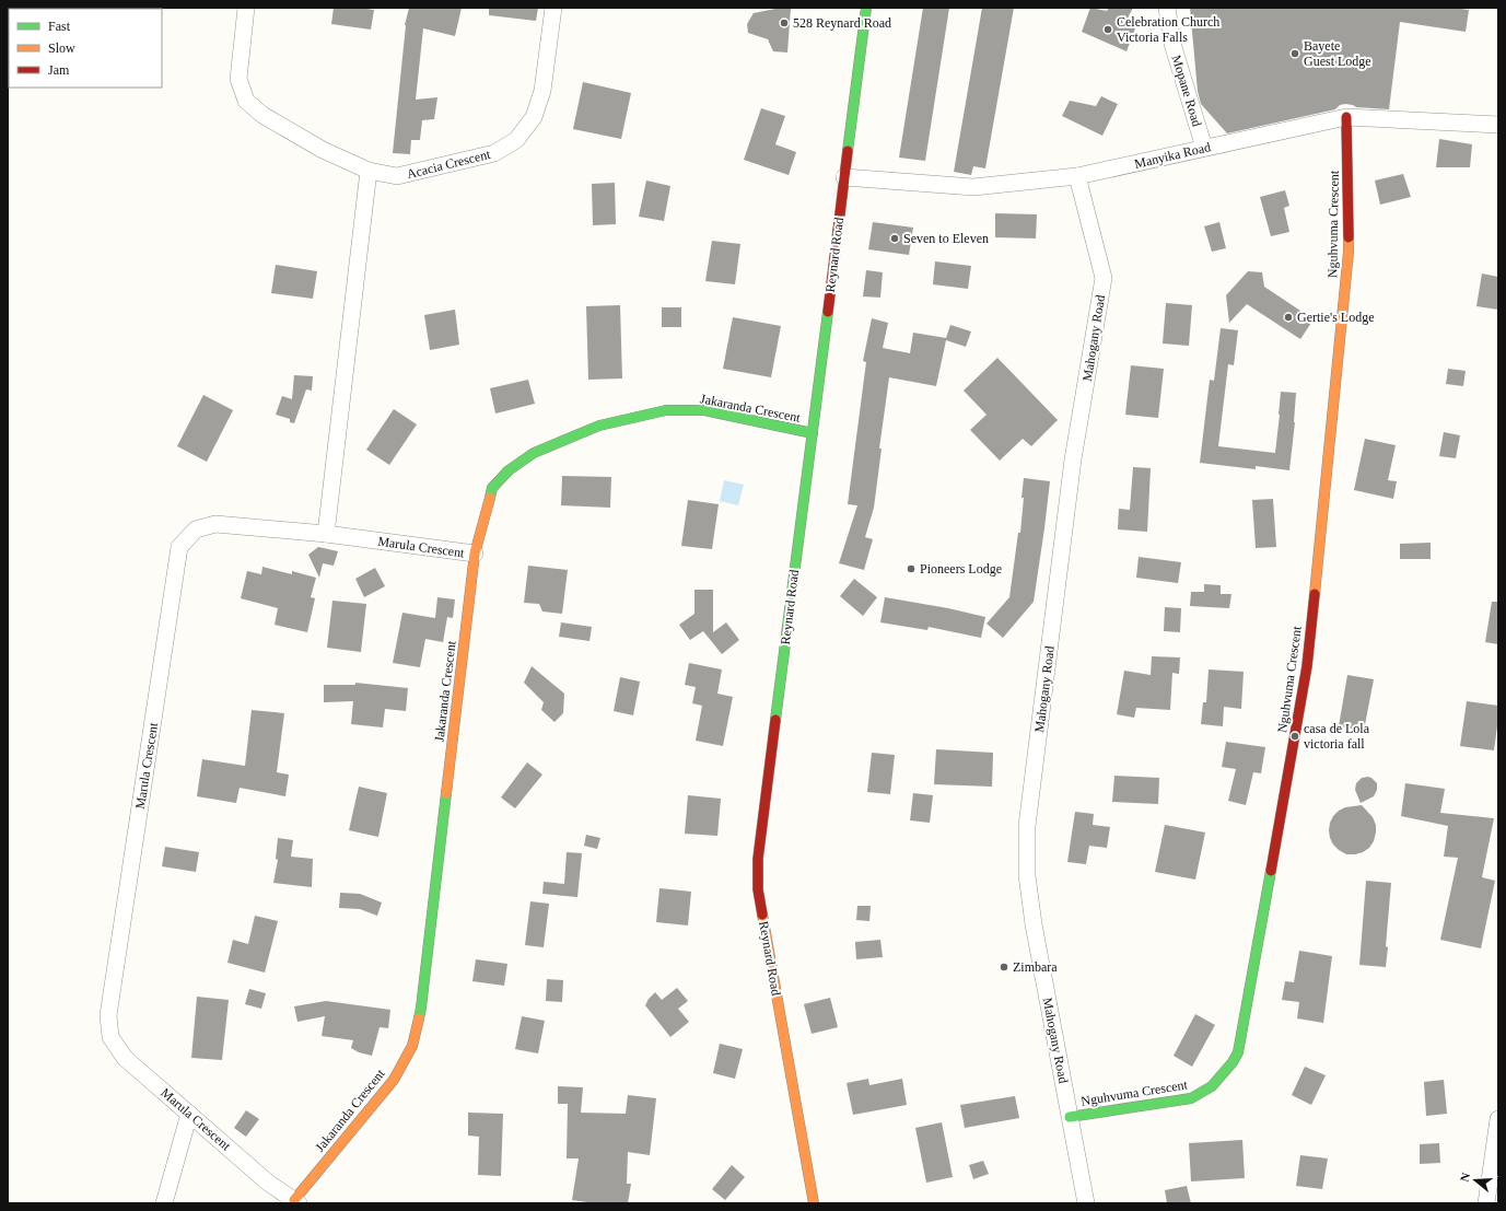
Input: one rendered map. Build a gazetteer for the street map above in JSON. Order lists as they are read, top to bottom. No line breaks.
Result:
{"streets":{"street":["Mopane Road","Manyika Road","Acacia Crescent","Nguhvuma Crescent","Reynard Road","Mahogany Road","Jakaranda Crescent","Marula Crescent"]},"crossings":[["Mopane Road","Manyika Road"],["Manyika Road","Nguhvuma Crescent"],["Manyika Road","Reynard Road"],["Manyika Road","Mahogany Road"],["Nguhvuma Crescent","Mahogany Road"],["Reynard Road","Jakaranda Crescent"],["Jakaranda Crescent","Marula Crescent"]],"places":["528 Reynard Road","Celebration Church Victoria Falls","Bayete Guest Lodge","Seven to Eleven","Gertie's Lodge","Pioneers Lodge","casa de Lola victoria fall","Zimbara"],"legend":["Fast","Slow","Jam"],"north":"left"}
